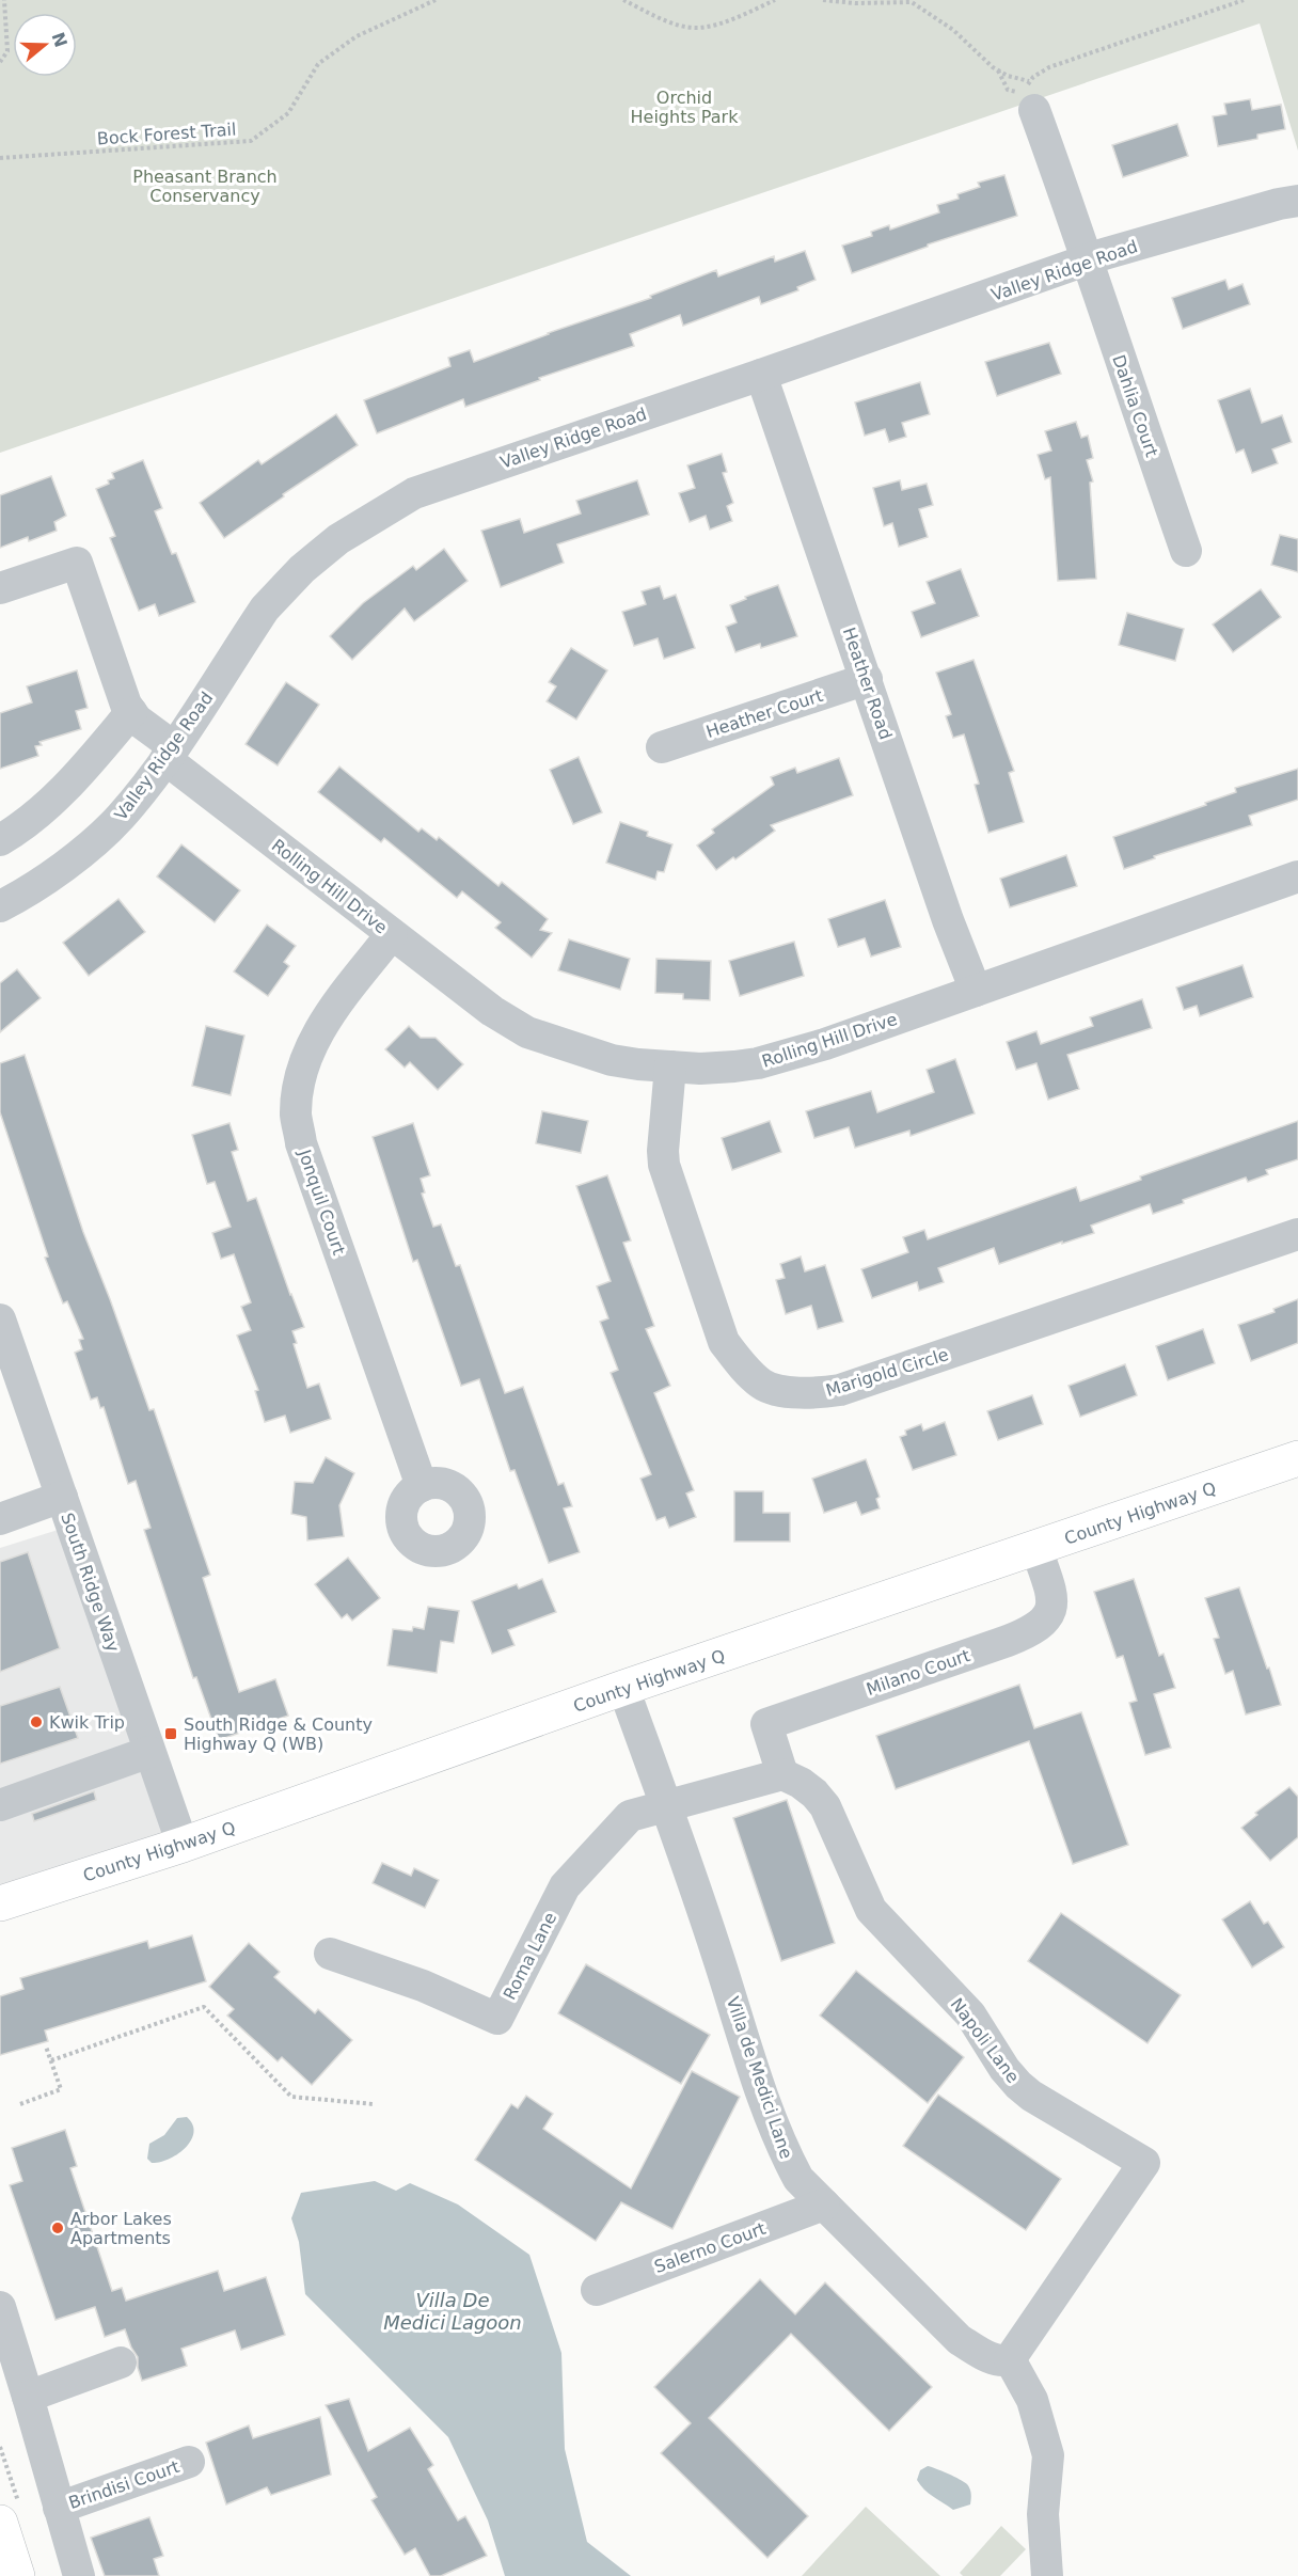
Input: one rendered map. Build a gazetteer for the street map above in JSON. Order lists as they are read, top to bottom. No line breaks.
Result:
{"streets":{"main road":["County Highway Q"],"street":["Valley Ridge Road","Dahlia Court","Heather Road","Heather Court","Rolling Hill Drive","Jonquil Court","Marigold Circle","South Ridge Way","Milano Court","Roma Lane","Napoli Lane","Villa de Medici Lane","Salerno Court","Brindisi Court"],"path":["Bock Forest Trail"]},"crossings":[["Valley Ridge Road","Dahlia Court"],["Valley Ridge Road","Heather Road"],["Valley Ridge Road","Rolling Hill Drive"],["Heather Road","Heather Court"],["Heather Road","Rolling Hill Drive"],["Rolling Hill Drive","Jonquil Court"],["Rolling Hill Drive","Marigold Circle"],["County Highway Q","South Ridge Way"],["County Highway Q","Milano Court"],["County Highway Q","Villa de Medici Lane"],["Milano Court","Napoli Lane"],["Roma Lane","Villa de Medici Lane"],["Napoli Lane","Villa de Medici Lane"],["Villa de Medici Lane","Salerno Court"]],"water":["Villa De Medici Lagoon"],"parks":["Orchid Heights Park","Pheasant Branch Conservancy"],"places":{"other":["Kwik Trip","Arbor Lakes Apartments"],"transit":["South Ridge & County Highway Q (WB)"]},"north":"right"}
